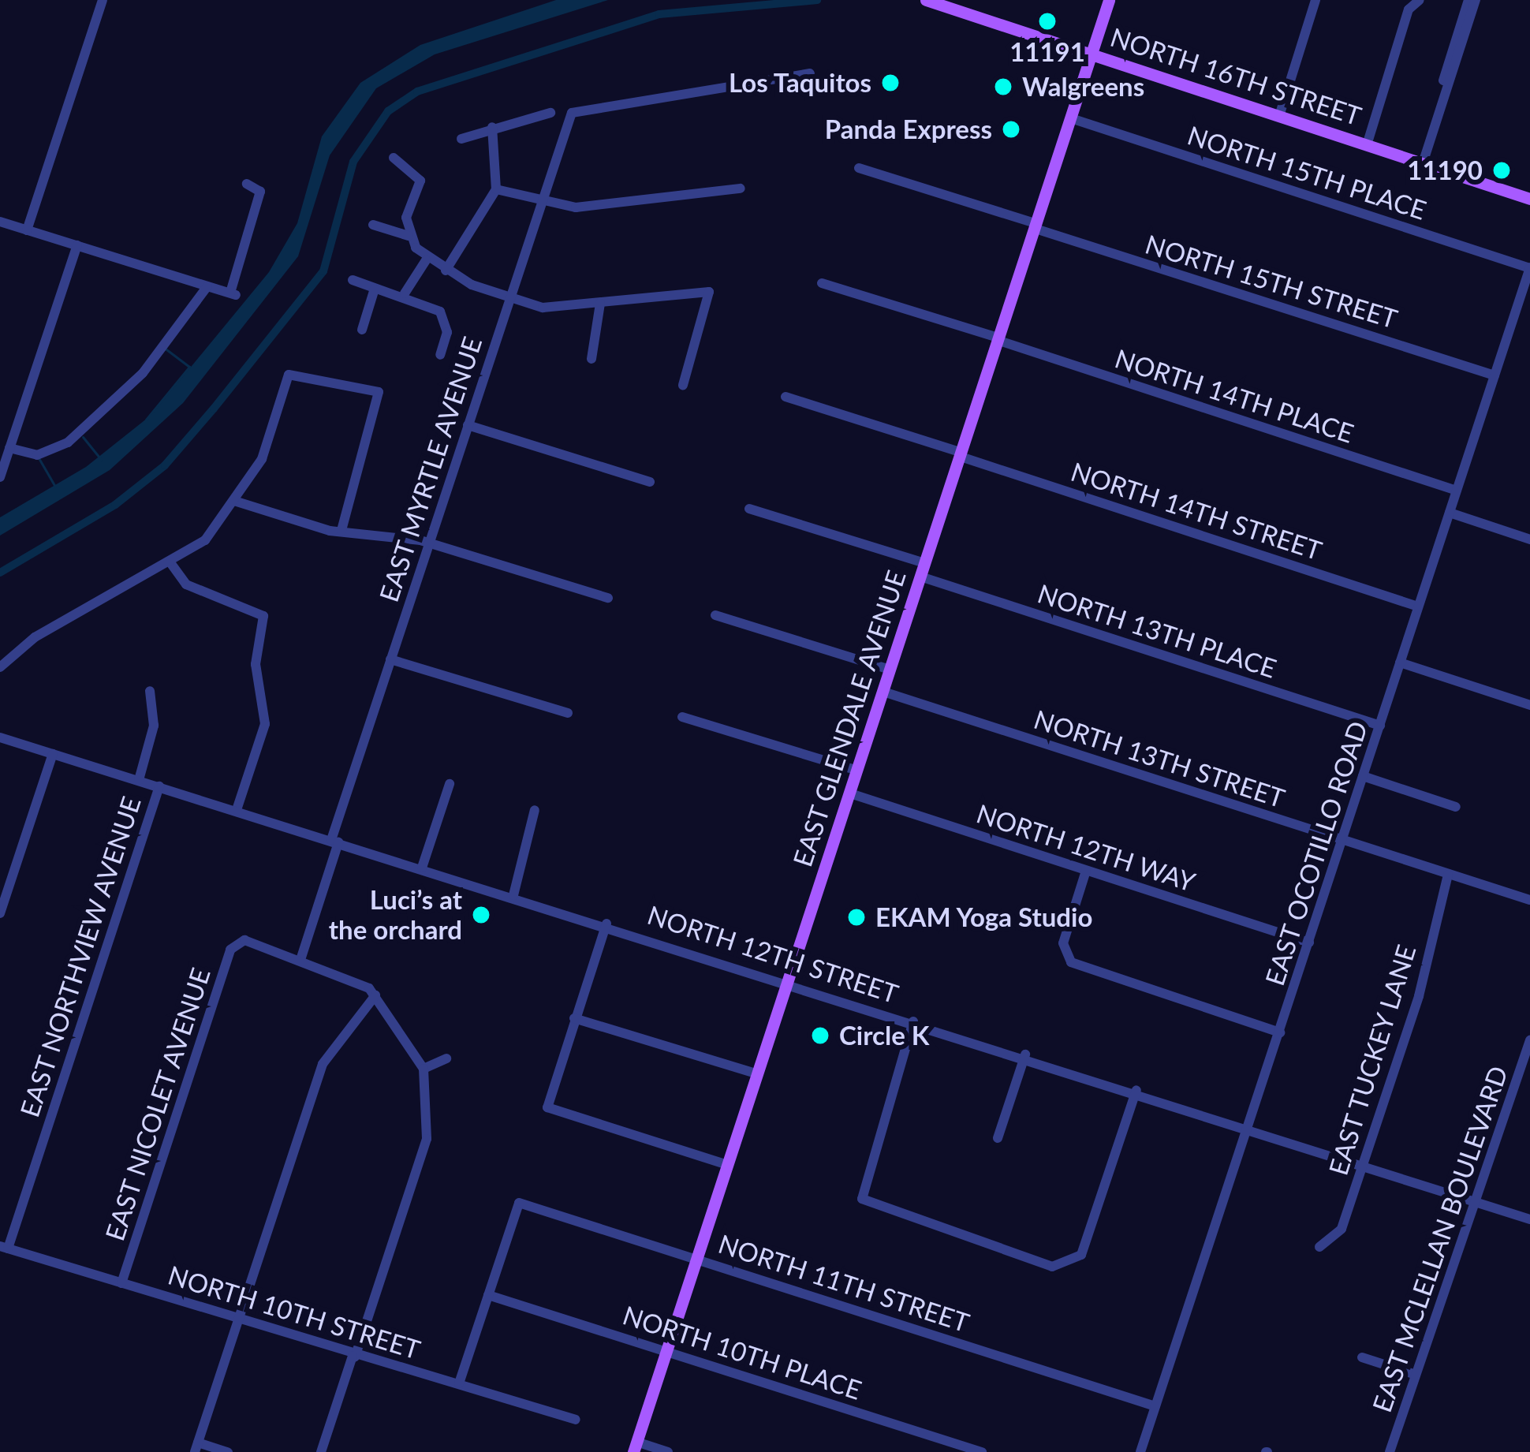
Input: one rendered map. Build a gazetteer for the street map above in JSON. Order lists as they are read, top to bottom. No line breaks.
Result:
{"streets":{"main road":["NORTH 16TH STREET","EAST GLENDALE AVENUE"],"street":["NORTH 15TH PLACE","NORTH 15TH STREET","NORTH 14TH PLACE","EAST MYRTLE AVENUE","NORTH 14TH STREET","NORTH 13TH PLACE","NORTH 13TH STREET","NORTH 12TH WAY","EAST OCOTILLO ROAD","NORTH 12TH STREET","EAST NORTHVIEW AVENUE","EAST TUCKEY LANE","EAST NICOLET AVENUE","EAST MCLELLAN BOULEVARD","NORTH 11TH STREET","NORTH 10TH STREET","NORTH 10TH PLACE"]},"crossings":[["NORTH 16TH STREET","EAST GLENDALE AVENUE"],["NORTH 15TH PLACE","EAST GLENDALE AVENUE"],["NORTH 15TH PLACE","EAST OCOTILLO ROAD"],["NORTH 15TH STREET","EAST GLENDALE AVENUE"],["NORTH 15TH STREET","EAST OCOTILLO ROAD"],["NORTH 14TH PLACE","EAST GLENDALE AVENUE"],["NORTH 14TH PLACE","EAST OCOTILLO ROAD"],["EAST MYRTLE AVENUE","NORTH 12TH STREET"],["EAST MYRTLE AVENUE","EAST NICOLET AVENUE"],["NORTH 14TH STREET","EAST GLENDALE AVENUE"],["NORTH 14TH STREET","EAST OCOTILLO ROAD"],["NORTH 13TH PLACE","EAST GLENDALE AVENUE"],["NORTH 13TH PLACE","EAST OCOTILLO ROAD"],["EAST GLENDALE AVENUE","NORTH 13TH STREET"],["EAST GLENDALE AVENUE","NORTH 12TH WAY"],["EAST GLENDALE AVENUE","NORTH 12TH STREET"],["EAST GLENDALE AVENUE","NORTH 11TH STREET"],["EAST GLENDALE AVENUE","NORTH 10TH PLACE"],["NORTH 13TH STREET","EAST OCOTILLO ROAD"],["NORTH 13TH STREET","EAST TUCKEY LANE"],["NORTH 12TH WAY","EAST OCOTILLO ROAD"],["EAST OCOTILLO ROAD","NORTH 12TH STREET"],["EAST OCOTILLO ROAD","NORTH 11TH STREET"],["NORTH 12TH STREET","EAST NORTHVIEW AVENUE"],["NORTH 12TH STREET","EAST TUCKEY LANE"],["NORTH 12TH STREET","EAST MCLELLAN BOULEVARD"],["EAST NORTHVIEW AVENUE","NORTH 10TH STREET"],["EAST NICOLET AVENUE","NORTH 10TH STREET"],["NORTH 11TH STREET","NORTH 10TH PLACE"]],"places":["11191","Los Taquitos","Walgreens","Panda Express","11190","Luci’s at the orchard","EKAM Yoga Studio","Circle K"]}
